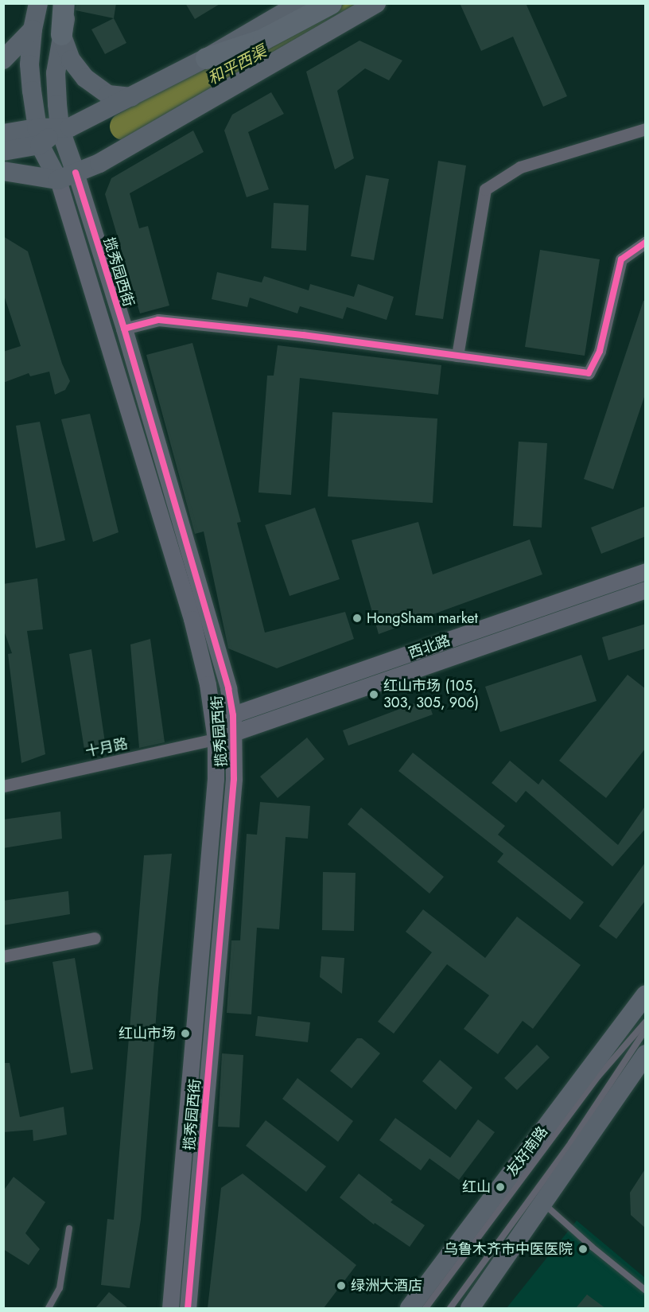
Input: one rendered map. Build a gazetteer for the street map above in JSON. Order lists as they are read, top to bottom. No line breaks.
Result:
{"streets":{"main road":["友好南路"],"street":["揽秀园西街","西北路","十月路"]},"crossings":[["揽秀园西街","西北路"],["揽秀园西街","十月路"],["西北路","十月路"]],"water":["和平西渠"],"places":["HongSham market","红山市场 (105, 303, 305, 906)","红山市场","红山","乌鲁木齐市中医医院","绿洲大酒店"]}
